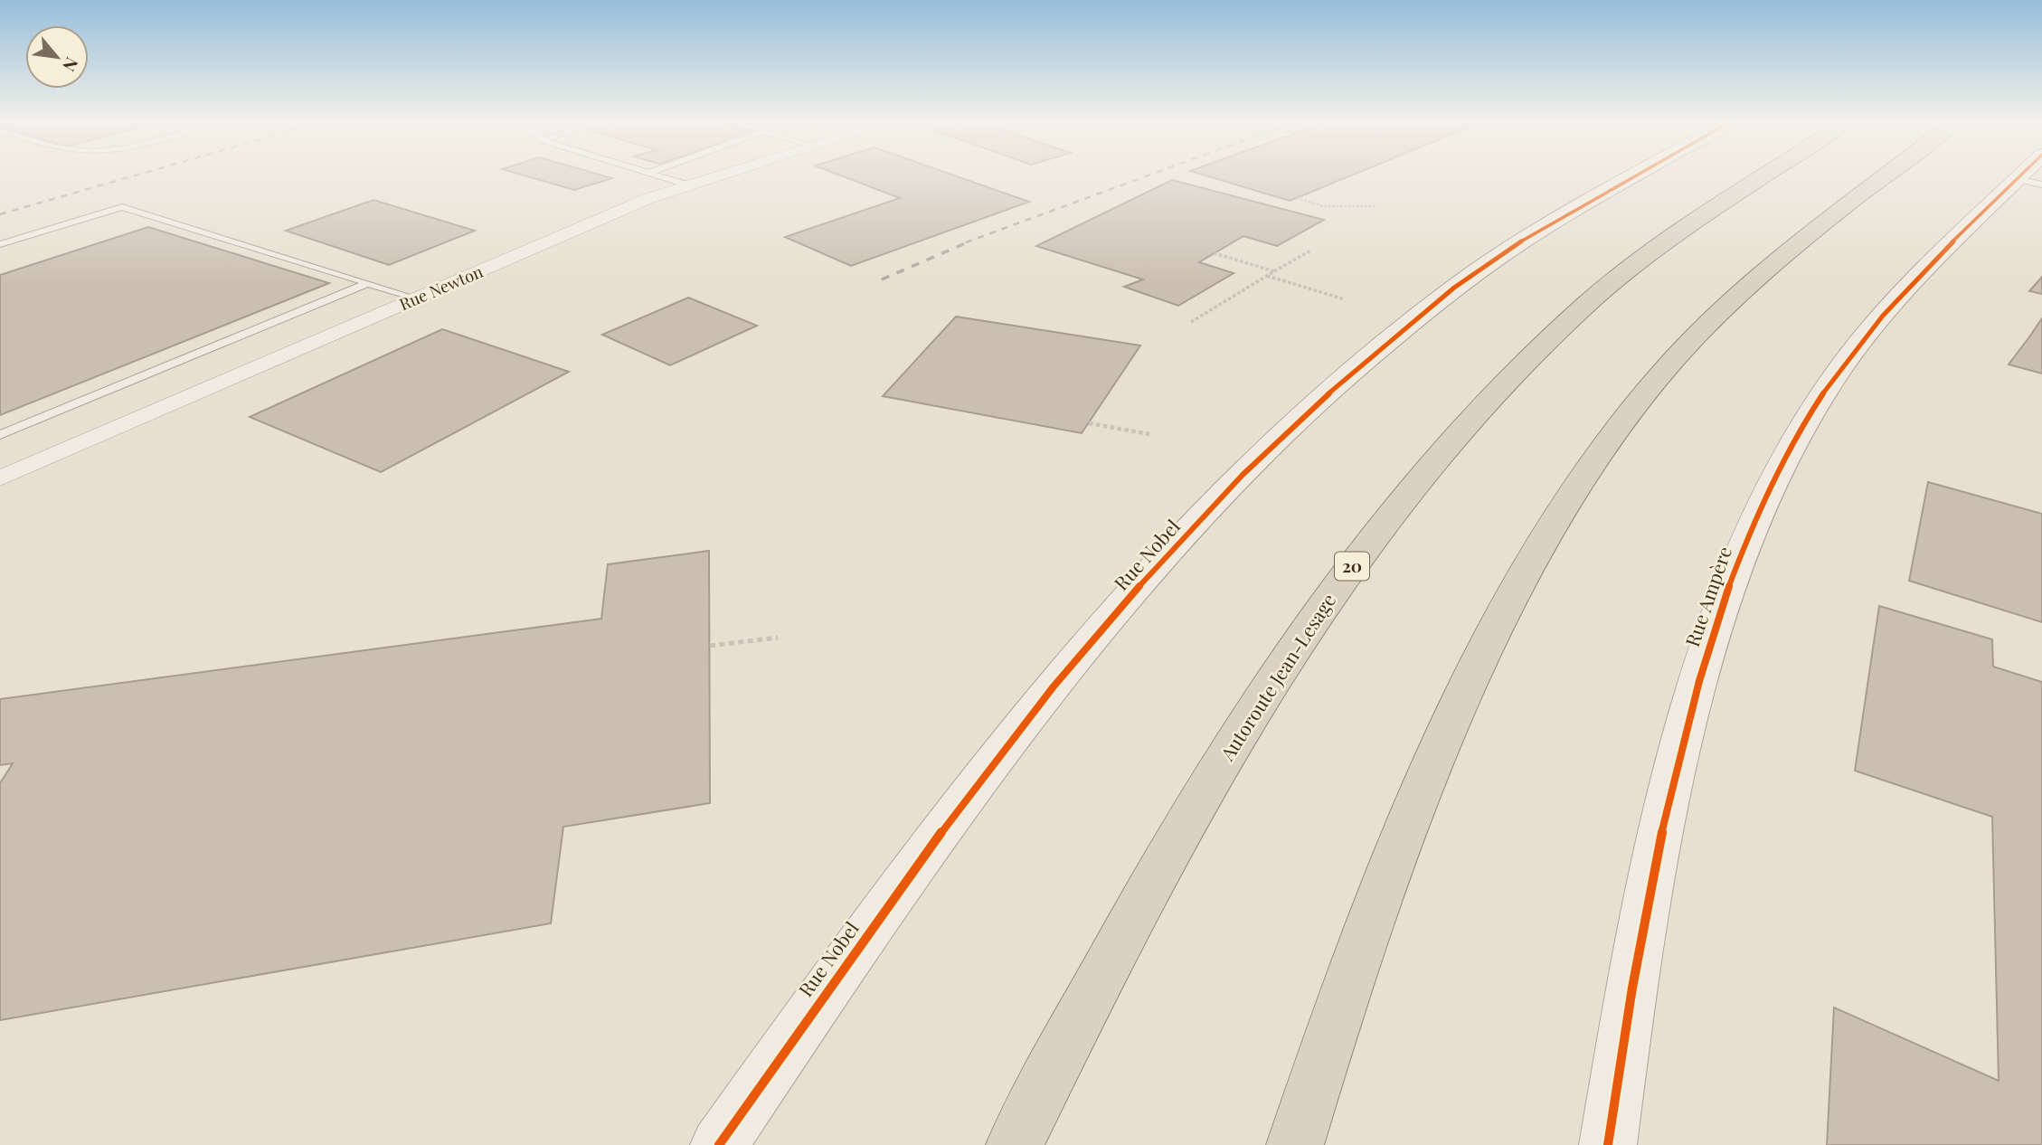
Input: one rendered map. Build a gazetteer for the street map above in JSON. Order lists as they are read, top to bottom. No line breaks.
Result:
{"streets":{"highway":["20","Autoroute Jean-Lesage"],"street":["Rue Newton","Rue Nobel","Rue Ampère"]},"north":"bottom right"}
